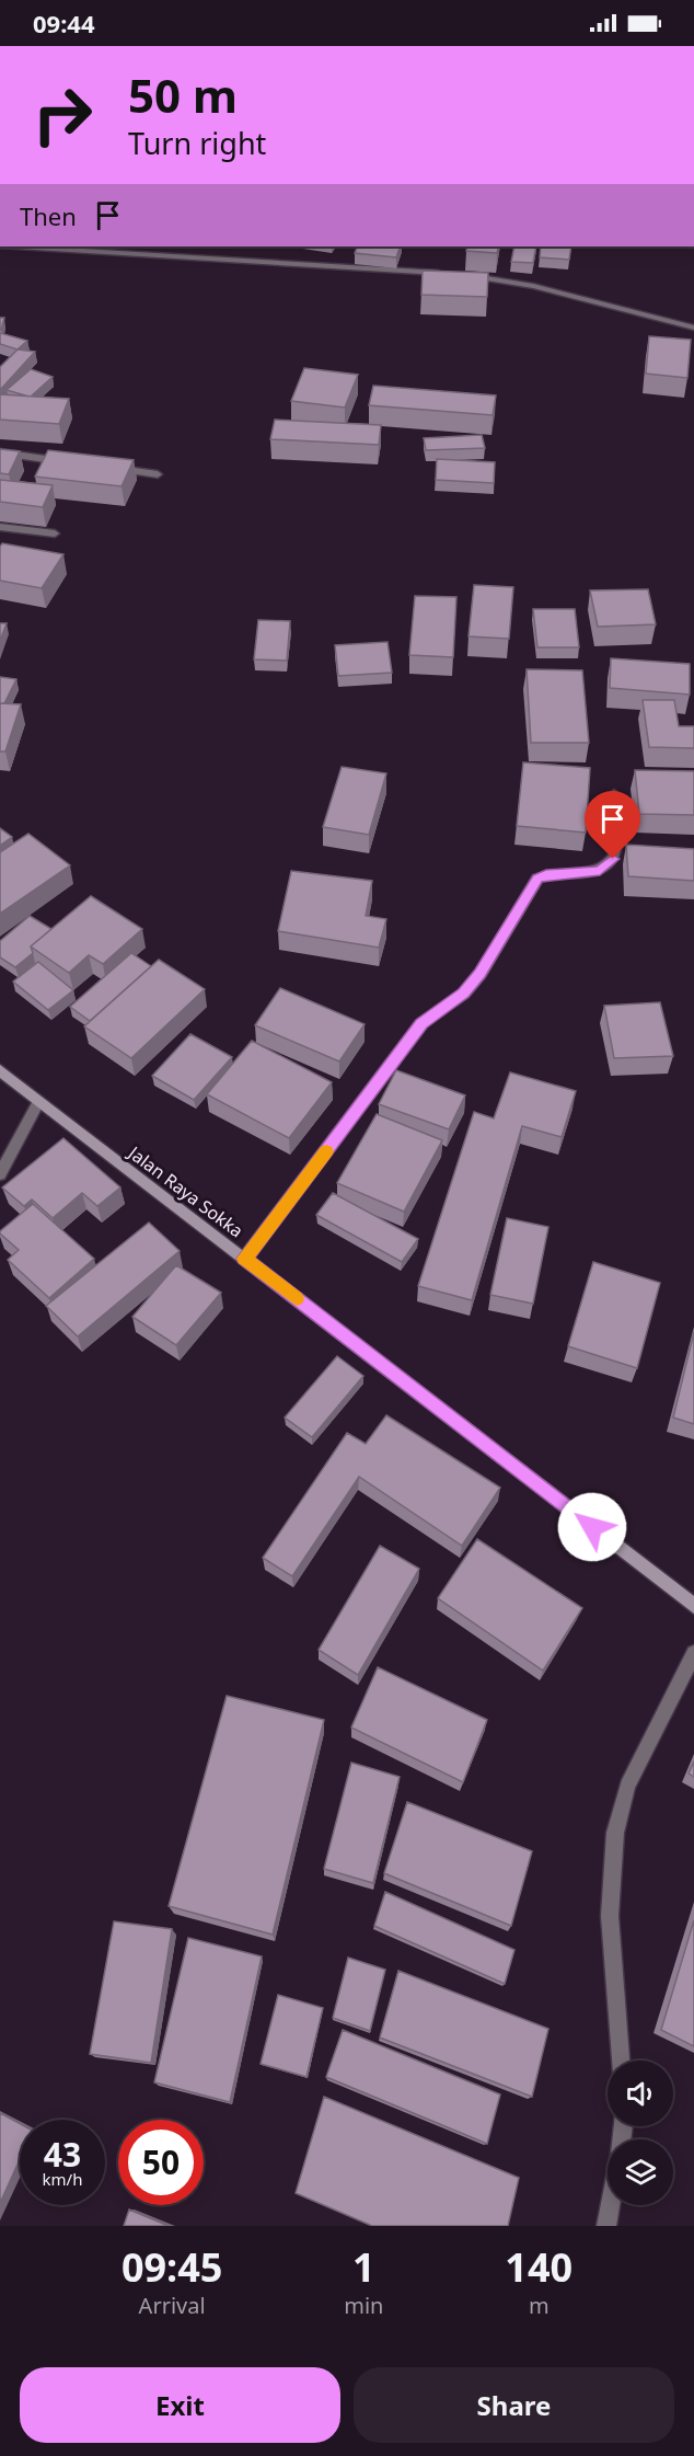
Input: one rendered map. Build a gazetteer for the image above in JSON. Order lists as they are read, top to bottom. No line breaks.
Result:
{"streets":{"main road":["Jalan Raya Sokka"]},"page":{"status":"09:44","turn":["50 m","Turn right"],"then":"Then","speed":"43 km/h","limit":"50","eta":["09:45","Arrival","1","min","140","m"],"buttons":["Exit","Share"]}}
